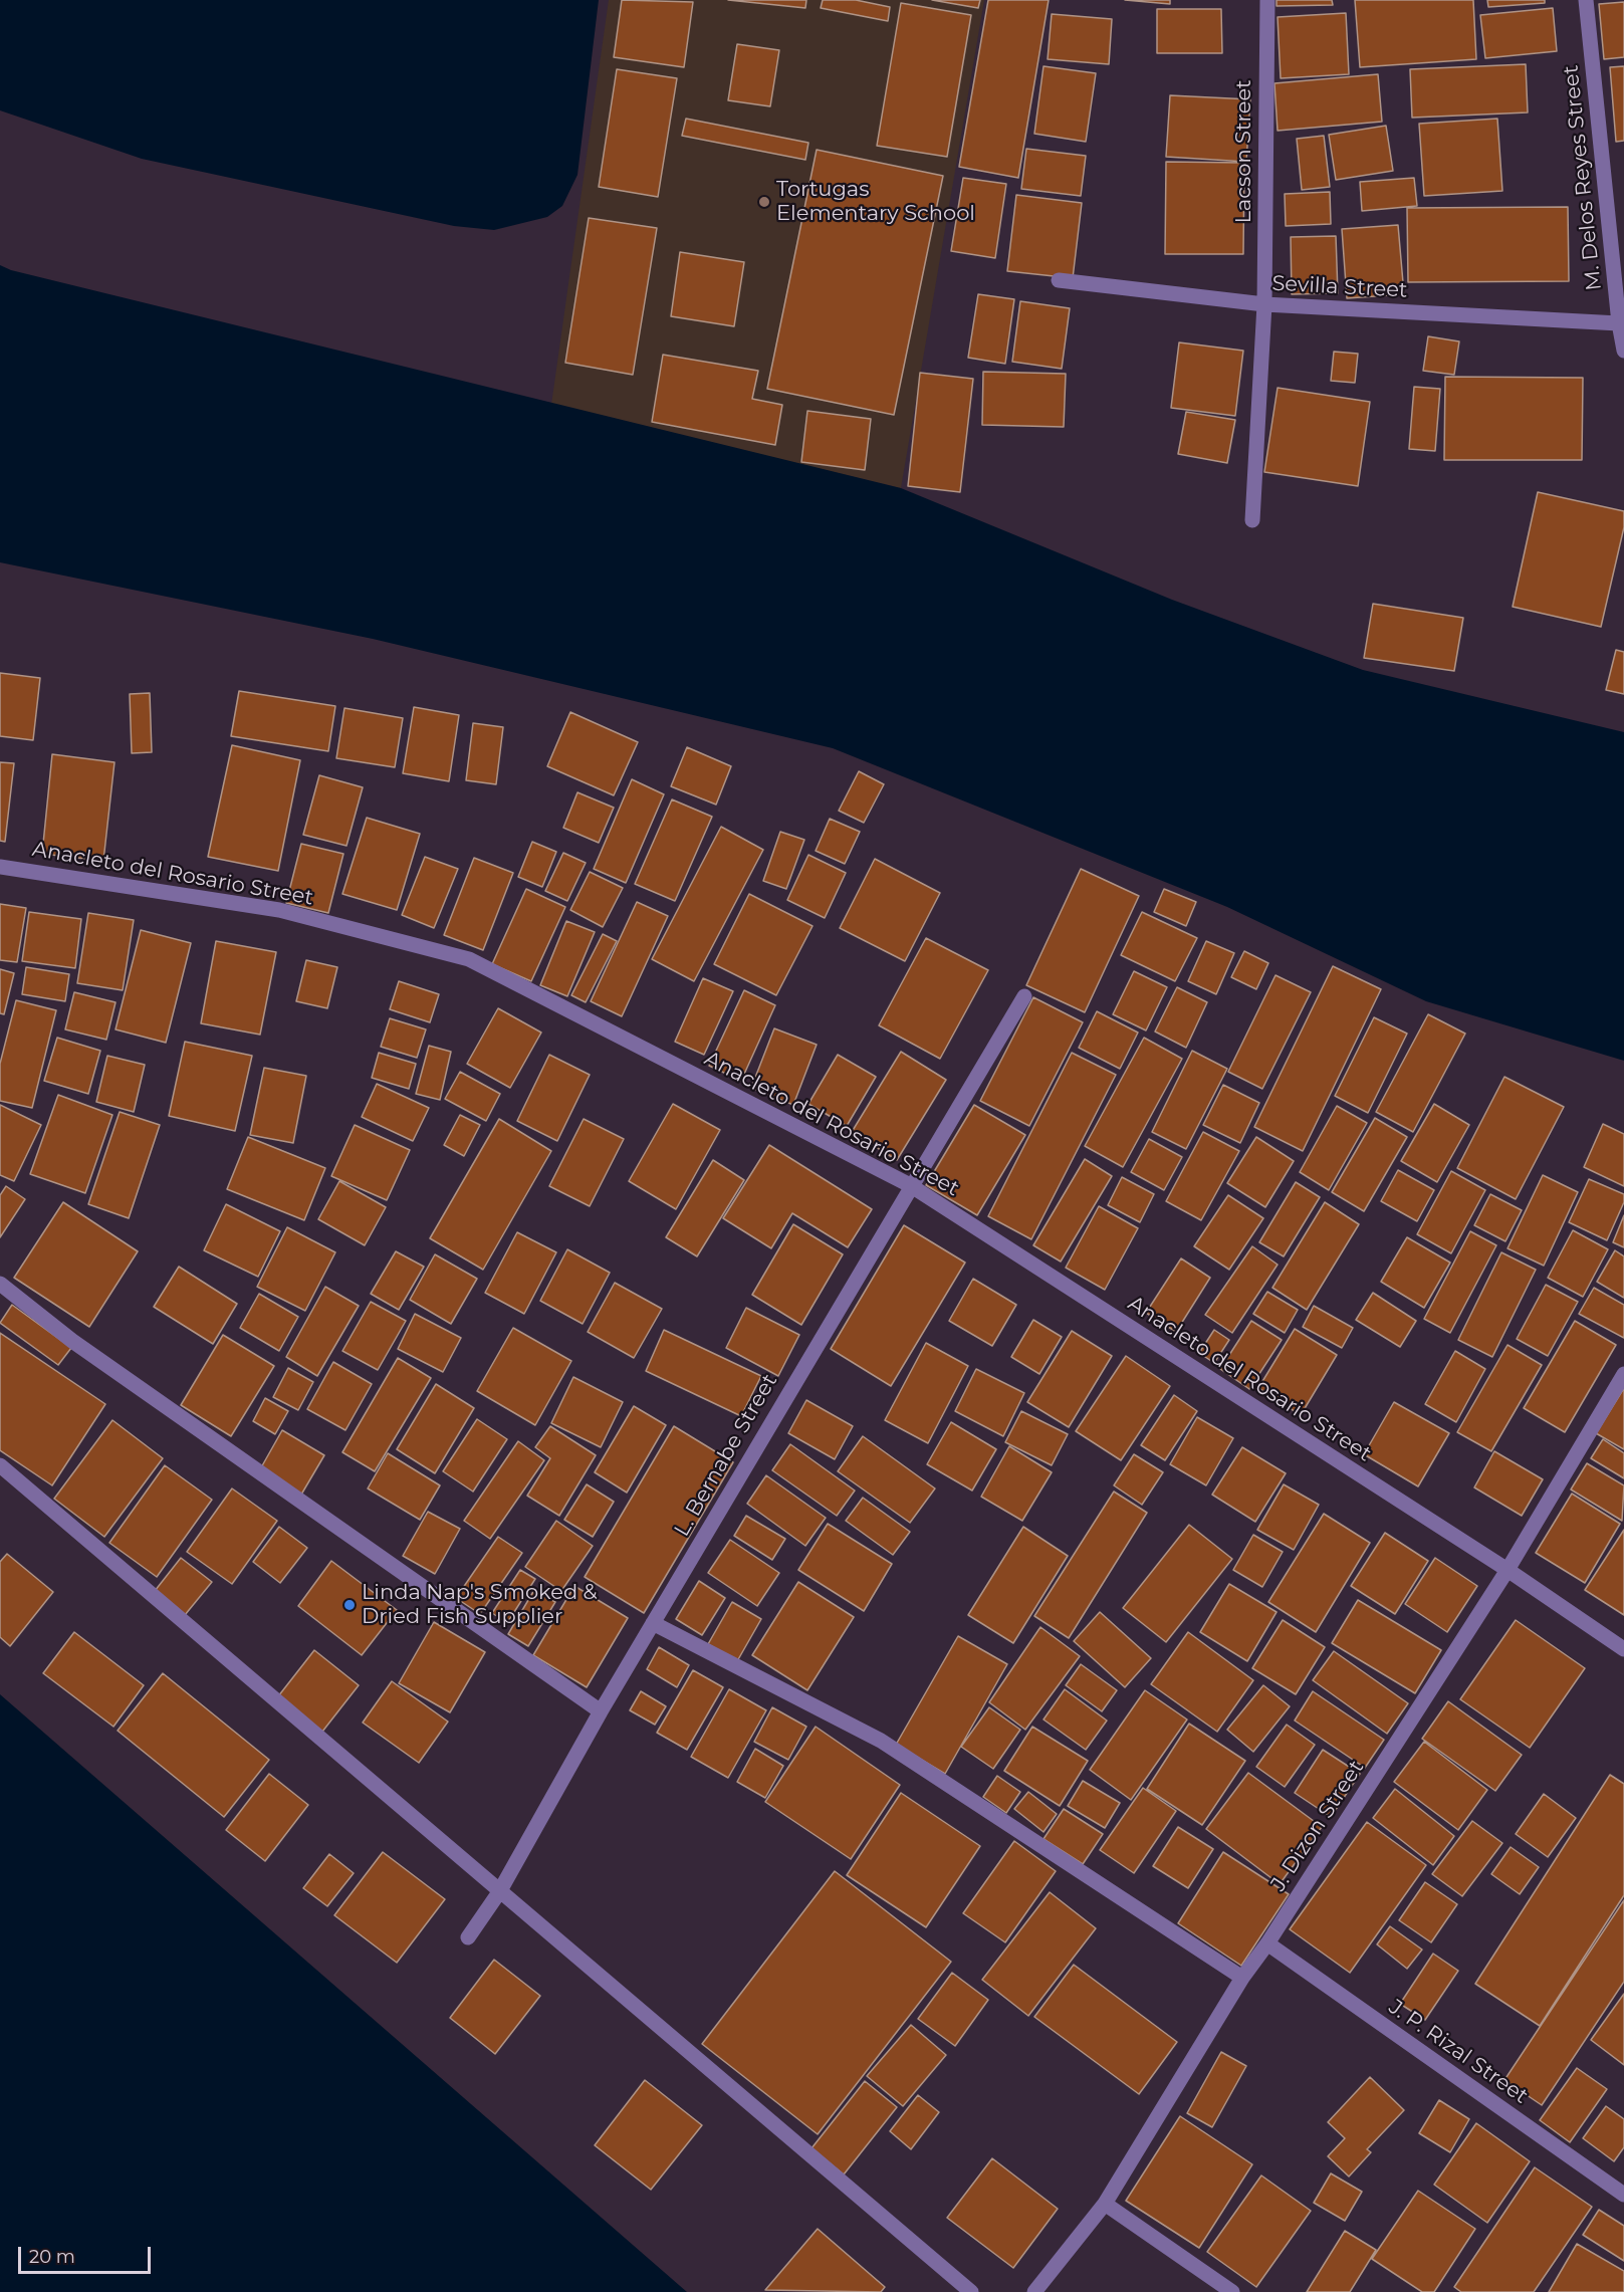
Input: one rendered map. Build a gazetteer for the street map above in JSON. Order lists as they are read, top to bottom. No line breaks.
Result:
{"streets":{"street":["Lacson Street","M. Delos Reyes Street","Sevilla Street","Anacleto del Rosario Street","L. Bernabe Street","J. Dizon Street","J. P. Rizal Street"]},"crossings":[["Lacson Street","Sevilla Street"],["M. Delos Reyes Street","Sevilla Street"],["Anacleto del Rosario Street","L. Bernabe Street"],["Anacleto del Rosario Street","J. Dizon Street"],["J. Dizon Street","J. P. Rizal Street"]],"places":["Tortugas Elementary School","Linda Nap's Smoked & Dried Fish Supplier"],"scale_bar":"20 m"}
